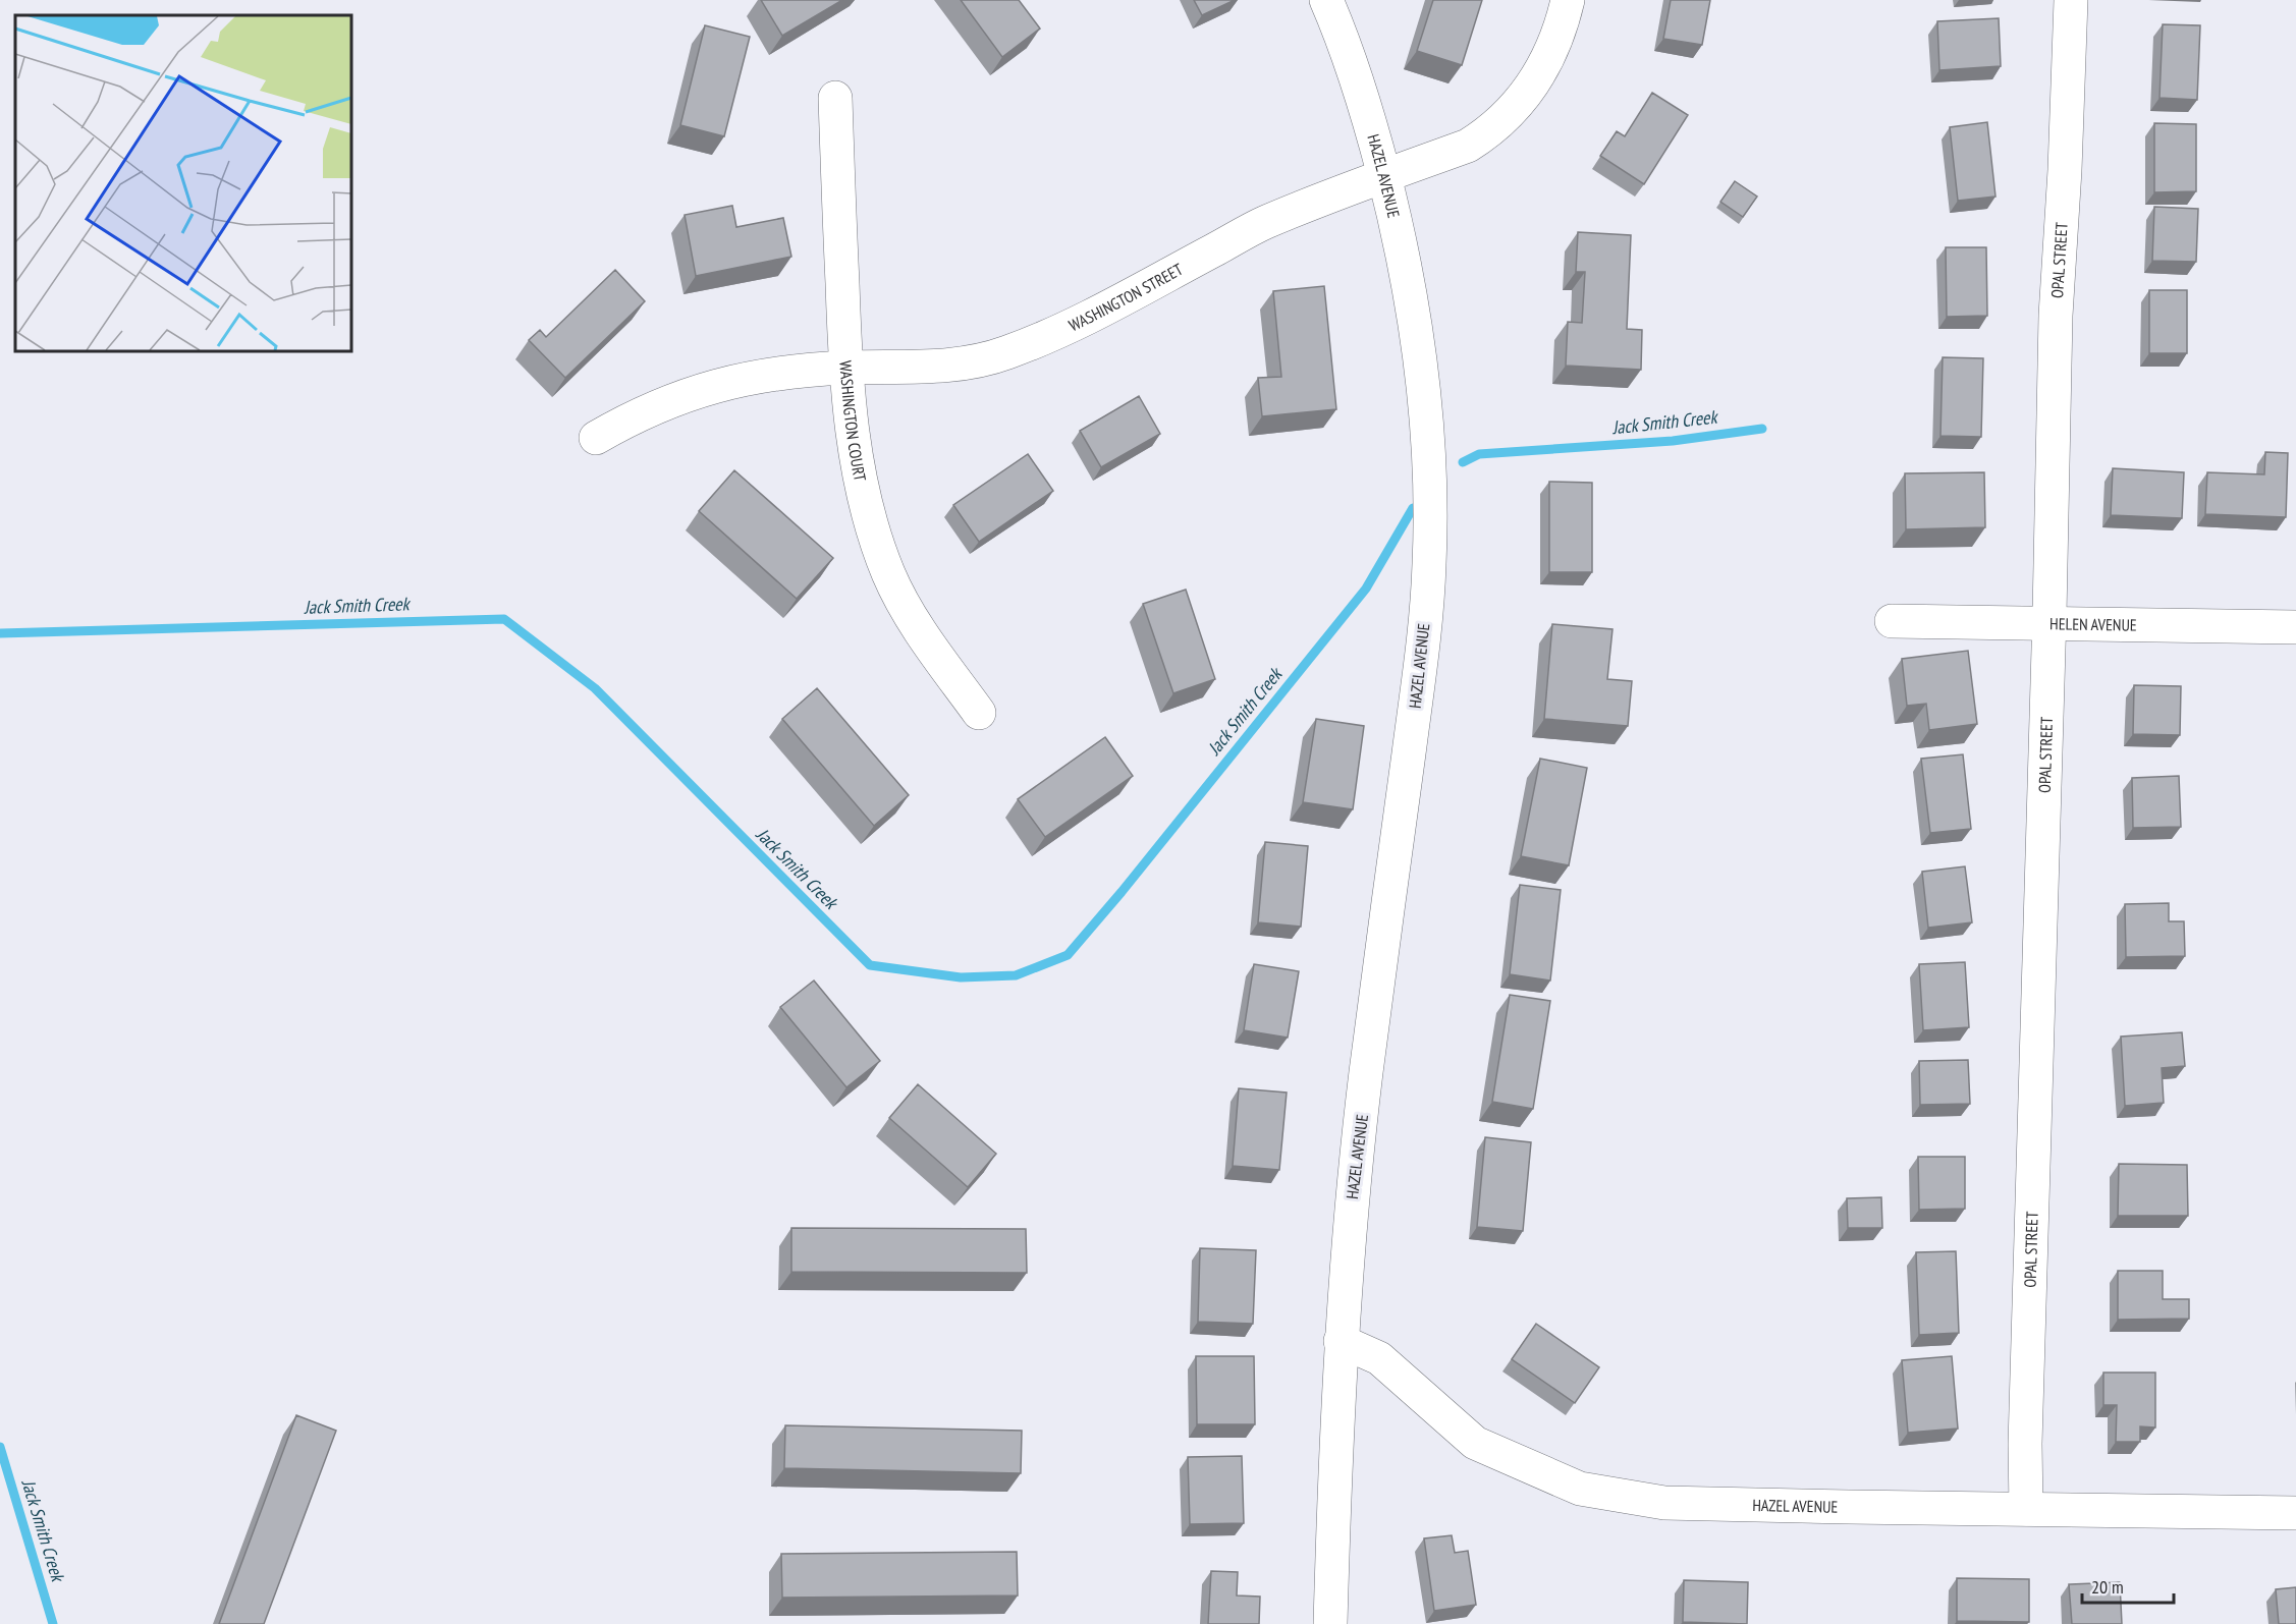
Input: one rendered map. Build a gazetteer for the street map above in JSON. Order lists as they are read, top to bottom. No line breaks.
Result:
{"streets":{"street":["HAZEL AVENUE","OPAL STREET","WASHINGTON STREET","WASHINGTON COURT","HELEN AVENUE"]},"crossings":[["HAZEL AVENUE","OPAL STREET"],["HAZEL AVENUE","WASHINGTON STREET"],["OPAL STREET","HELEN AVENUE"],["WASHINGTON STREET","WASHINGTON COURT"]],"water":["Jack Smith Creek"],"scale_bar":"20 m"}
